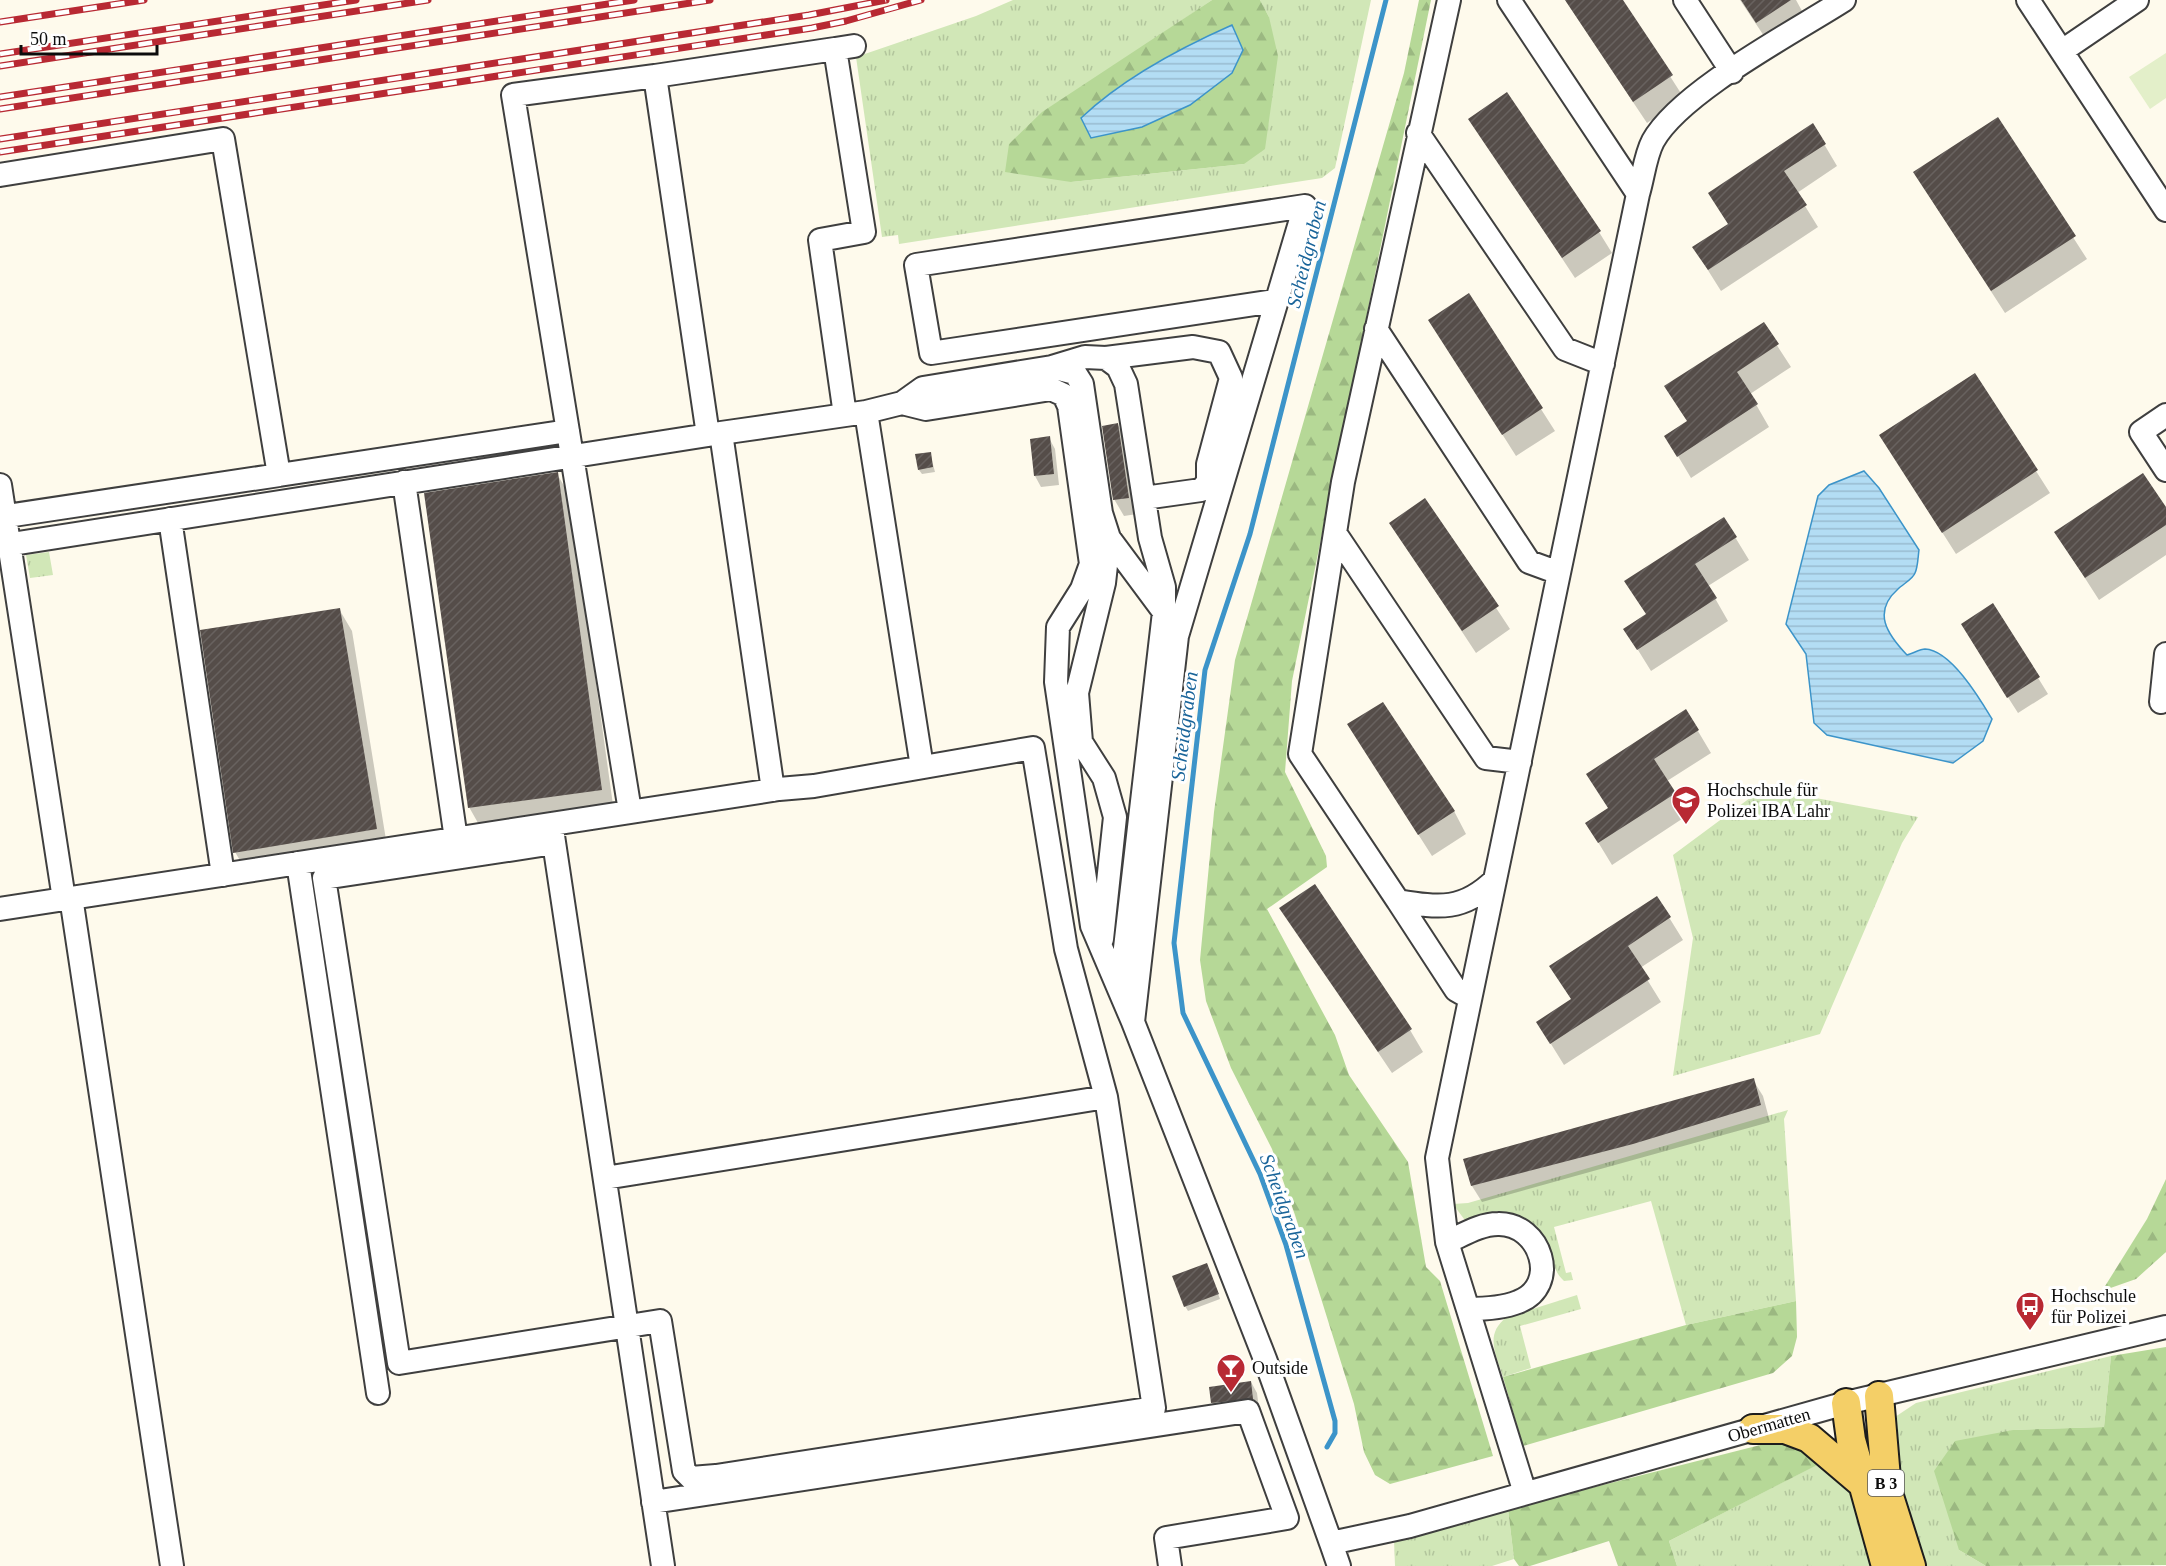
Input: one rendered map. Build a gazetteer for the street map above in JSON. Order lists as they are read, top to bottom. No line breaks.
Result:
{"streets":{"main road":["B 3"],"street":["Obermatten"]},"crossings":[["Obermatten","B 3"]],"water":["Scheidgraben"],"places":{"school or university":["Hochschule für Polizei IBA Lahr"],"bus stop":["Hochschule für Polizei"],"bar":["Outside"]},"scale_bar":"50 m"}
